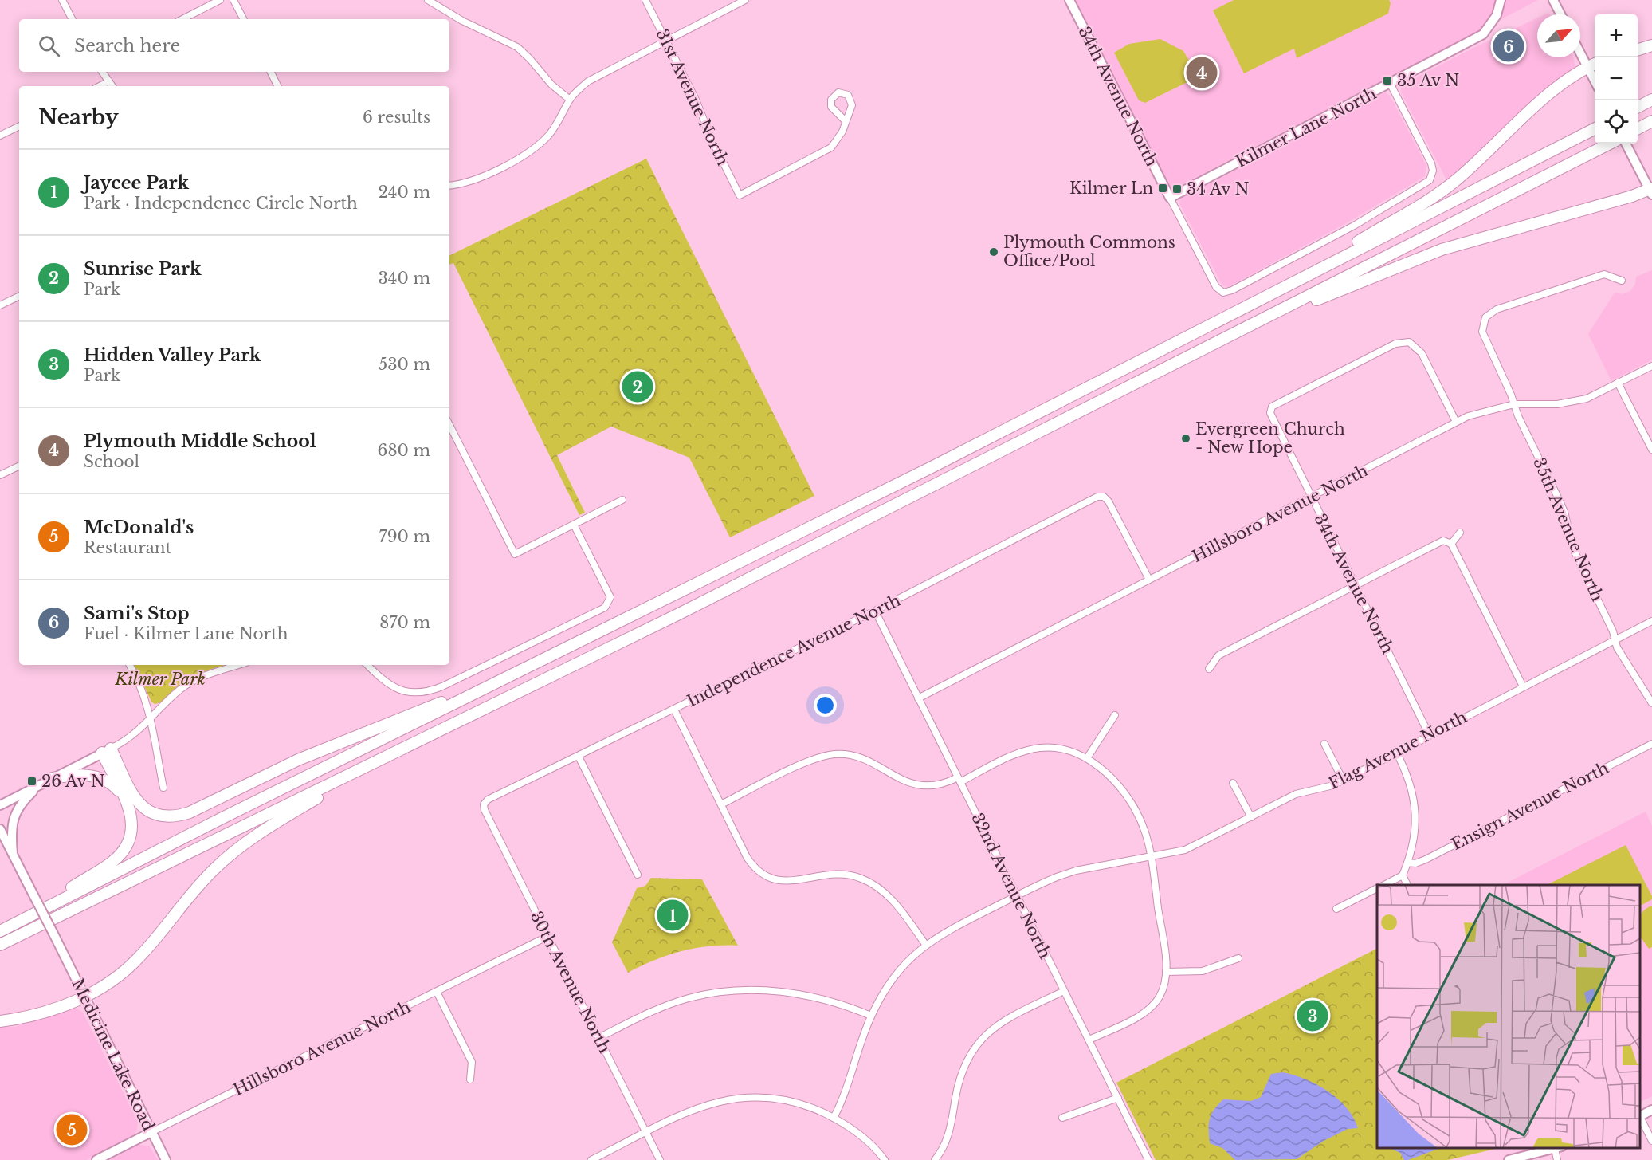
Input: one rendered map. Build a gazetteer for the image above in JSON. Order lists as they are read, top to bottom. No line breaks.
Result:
{"streets":{"street":["34th Avenue North","31st Avenue North","Kilmer Lane North","Hillsboro Avenue North","35th Avenue North","Independence Avenue North","Flag Avenue North","Ensign Avenue North","32nd Avenue North","30th Avenue North","Medicine Lake Road"]},"crossings":[["34th Avenue North","Kilmer Lane North"],["34th Avenue North","Hillsboro Avenue North"],["34th Avenue North","Flag Avenue North"],["Hillsboro Avenue North","35th Avenue North"],["Hillsboro Avenue North","Independence Avenue North"],["Hillsboro Avenue North","32nd Avenue North"],["Hillsboro Avenue North","30th Avenue North"],["Hillsboro Avenue North","Medicine Lake Road"],["35th Avenue North","Flag Avenue North"],["Independence Avenue North","32nd Avenue North"],["Independence Avenue North","30th Avenue North"],["Flag Avenue North","32nd Avenue North"]],"parks":["Kilmer Park"],"places":{"transit":["35 Av N","Kilmer Ln","34 Av N","26 Av N"],"other":["Plymouth Commons Office/Pool","Evergreen Church - New Hope"]},"north":"top right","page":{"map_buttons":["+","−"],"search":"Search here","pins":["6","4","2","1","3","5"],"heading":["Nearby","6 results"],"list":[{"mark":"1","name":"Jaycee Park","note":"Park · Independence Circle North","value":"240 m"},{"mark":"2","name":"Sunrise Park","note":"Park","value":"340 m"},{"mark":"3","name":"Hidden Valley Park","note":"Park","value":"530 m"},{"mark":"4","name":"Plymouth Middle School","note":"School","value":"680 m"},{"mark":"5","name":"McDonald's","note":"Restaurant","value":"790 m"},{"mark":"6","name":"Sami's Stop","note":"Fuel · Kilmer Lane North","value":"870 m"}]}}
